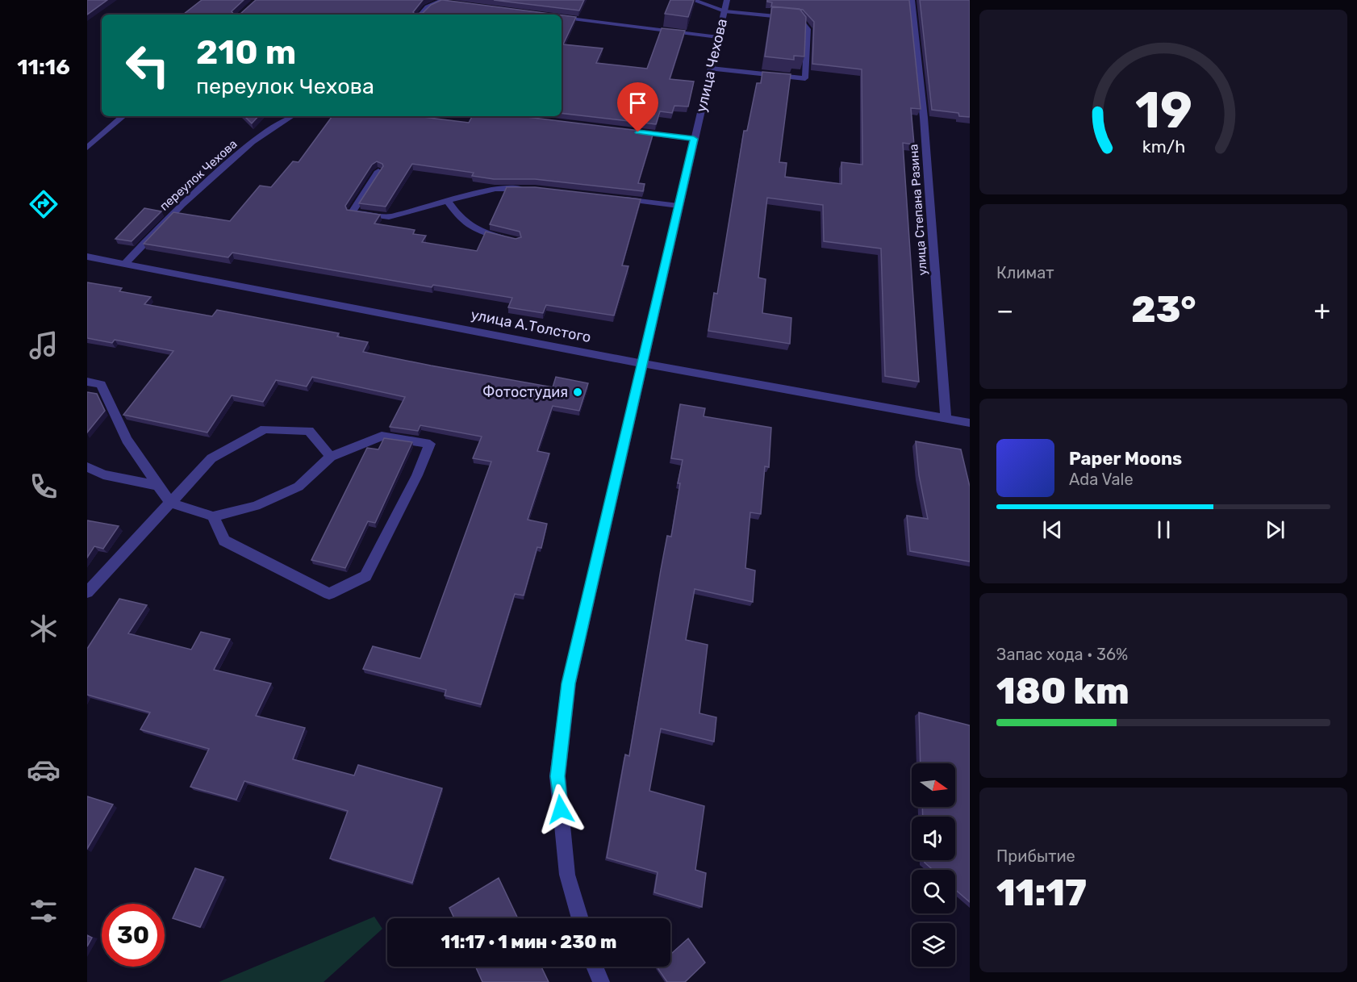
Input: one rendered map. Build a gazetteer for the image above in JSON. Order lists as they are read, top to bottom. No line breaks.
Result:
{"streets":{"street":["улица Чехова","переулок Чехова","улица Степана Разина","улица А.Толстого"]},"crossings":[["улица Чехова","улица А.Толстого"],["переулок Чехова","улица А.Толстого"],["улица Степана Разина","улица А.Толстого"]],"places":["Фотостудия"],"north":"right","page":{"tabs":"11:16","turn":["210 m","переулок Чехова"],"tile":["Климат",["Запас хода · 36%","180 km"],["Прибытие","11:17"]],"heat":["−","23°","+"],"song":["Paper Moons","Ada Vale"],"limit":"30","trip":"11:17 · 1 мин · 230 m","gauge":["19","km/h"]}}
